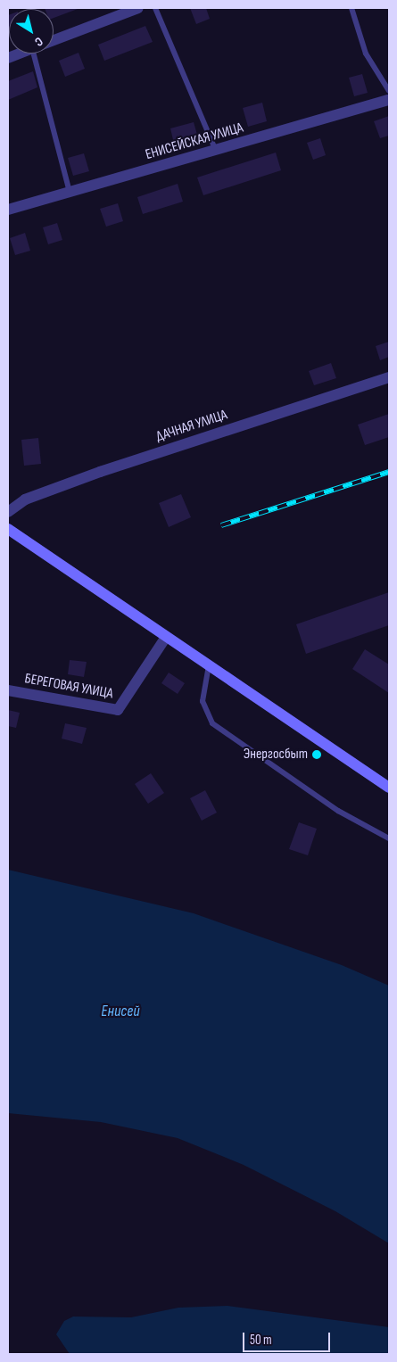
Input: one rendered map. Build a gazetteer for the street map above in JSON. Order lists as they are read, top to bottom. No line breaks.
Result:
{"streets":{"street":["ЕНИСЕЙСКАЯ УЛИЦА","ДАЧНАЯ УЛИЦА","БЕРЕГОВАЯ УЛИЦА"]},"water":["Енисей"],"places":["Энергосбыт"],"scale_bar":"50 m","north":"bottom right"}
